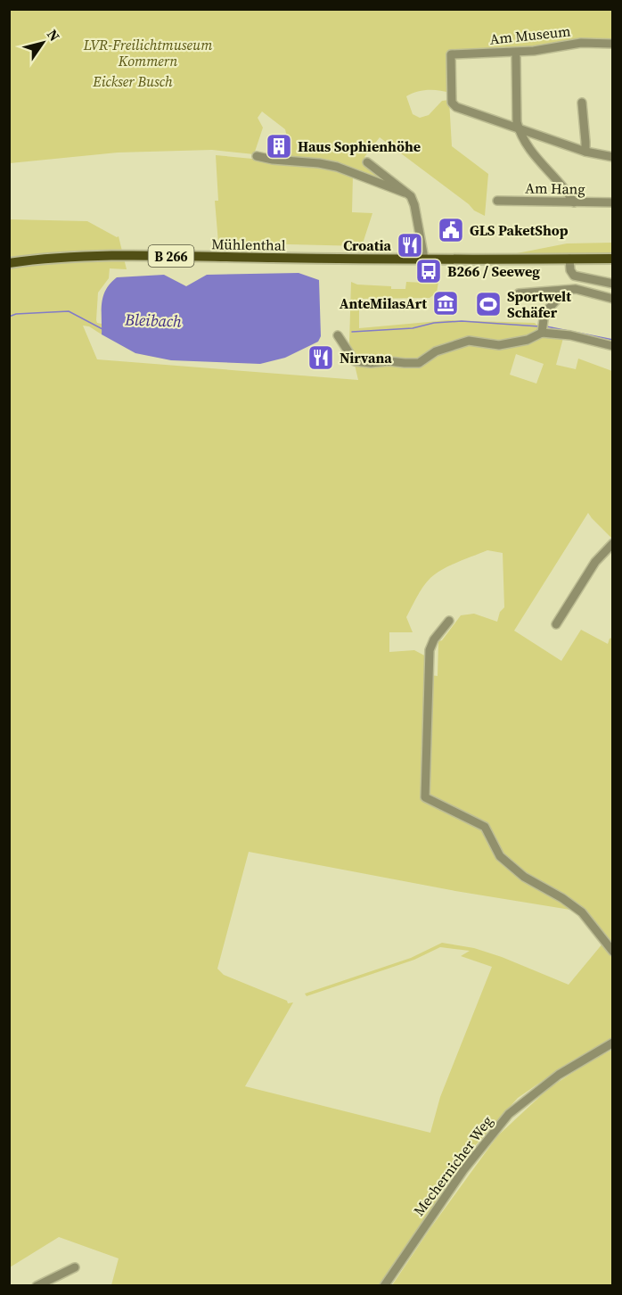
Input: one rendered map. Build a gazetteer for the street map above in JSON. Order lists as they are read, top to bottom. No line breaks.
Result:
{"streets":{"main road":["Mühlenthal","B 266"],"street":["Am Museum","Am Hang","Mechernicher Weg"]},"crossings":[["Mühlenthal","B 266"]],"water":["Bleibach"],"parks":["LVR-Freilichtmuseum Kommern","Eickser Busch"],"places":{"building":["Haus Sophienhöhe"],"public building":["GLS PaketShop"],"restaurant":["Croatia","Nirvana"],"bus stop":["B266 / Seeweg"],"museum":["AnteMilasArt"],"sports":["Sportwelt Schäfer"]},"north":"top right"}
